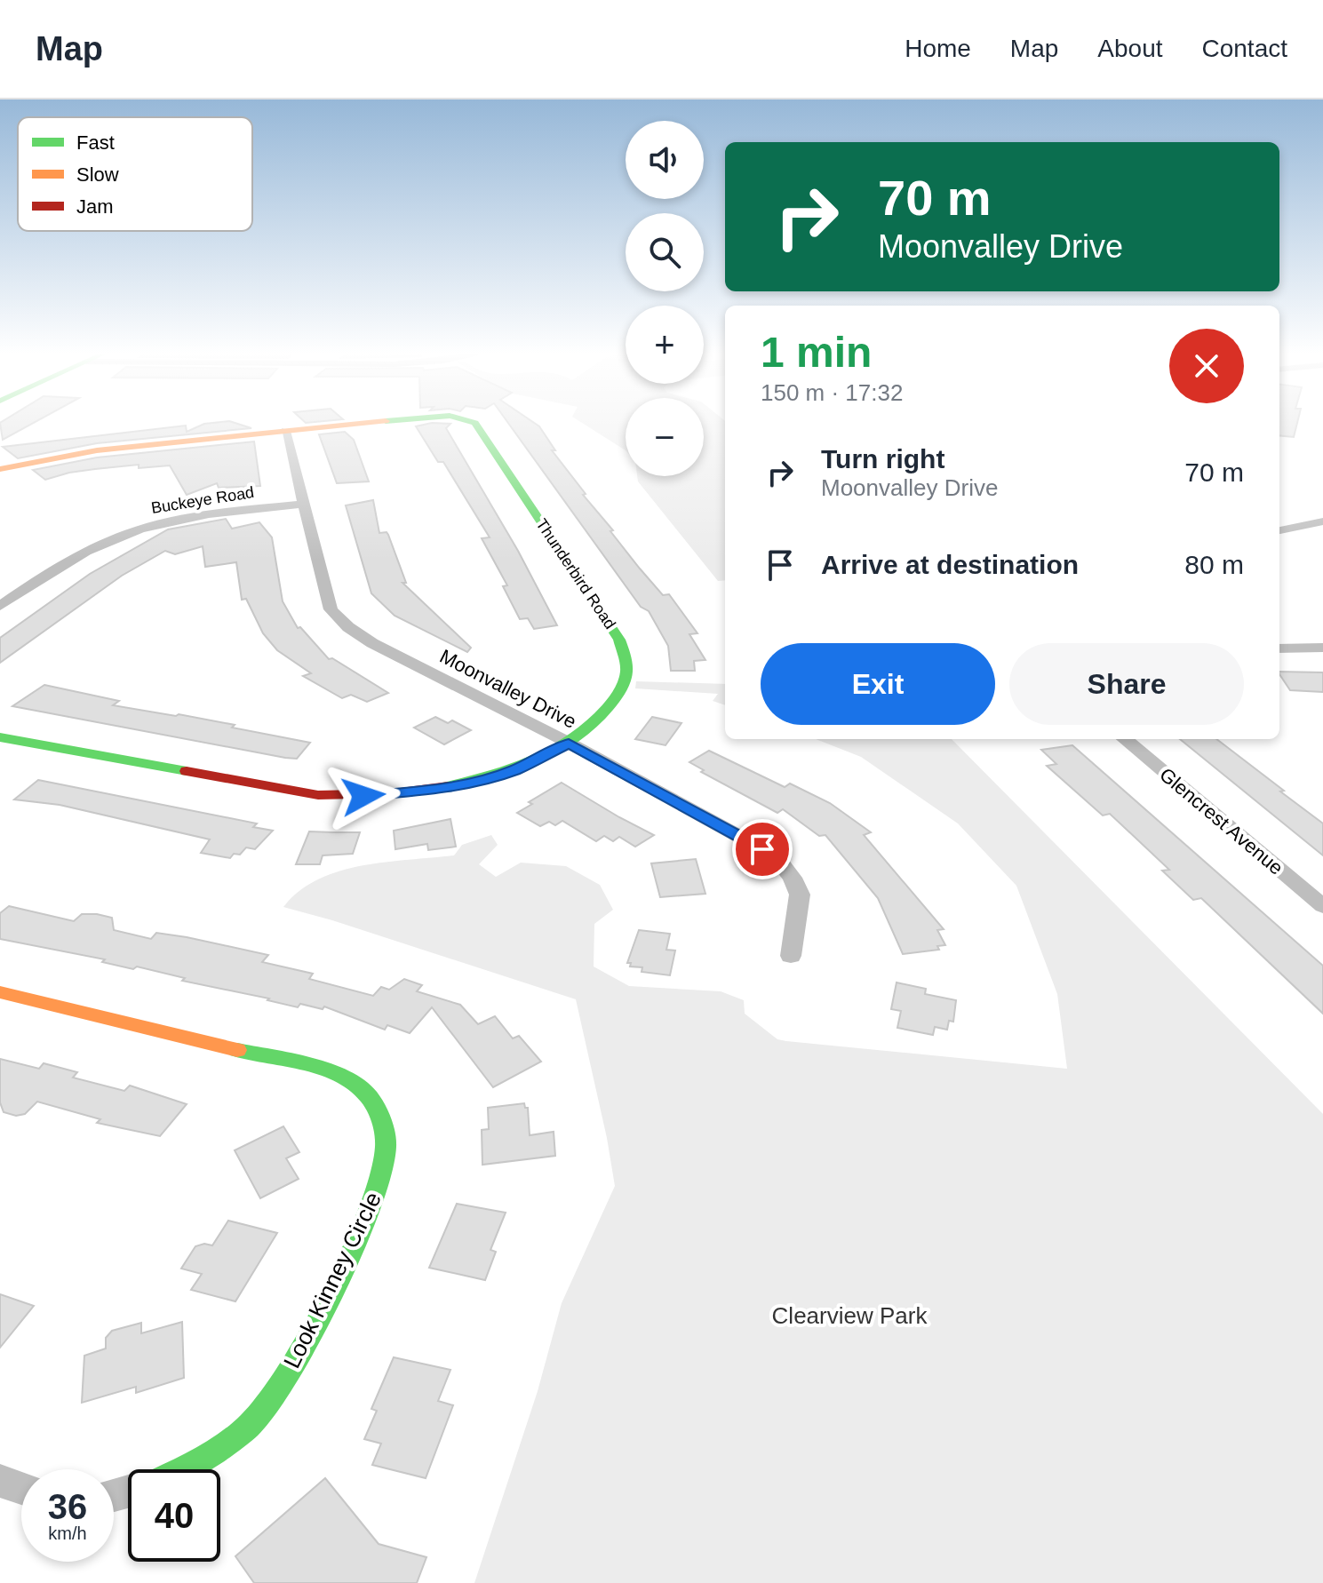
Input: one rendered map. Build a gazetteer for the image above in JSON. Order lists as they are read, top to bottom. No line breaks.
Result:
{"streets":{"street":["Buckeye Road","Thunderbird Road","Moonvalley Drive","Glencrest Avenue","Look Kinney Circle"]},"crossings":[["Buckeye Road","Moonvalley Drive"],["Thunderbird Road","Moonvalley Drive"]],"parks":["Clearview Park"],"legend":["Fast","Slow","Jam"],"page":{"header":"Map","nav":["Home","Map","About","Contact"],"map_buttons":["+","−"],"turn":["70 m","Moonvalley Drive"],"heading":["1 min","150 m · 17:32"],"list":[{"name":"Turn right","note":"Moonvalley Drive","value":"70 m"},{"name":"Arrive at destination","value":"80 m"}],"buttons":["Exit","Share"],"speed":"36 km/h","limit":"40"}}
